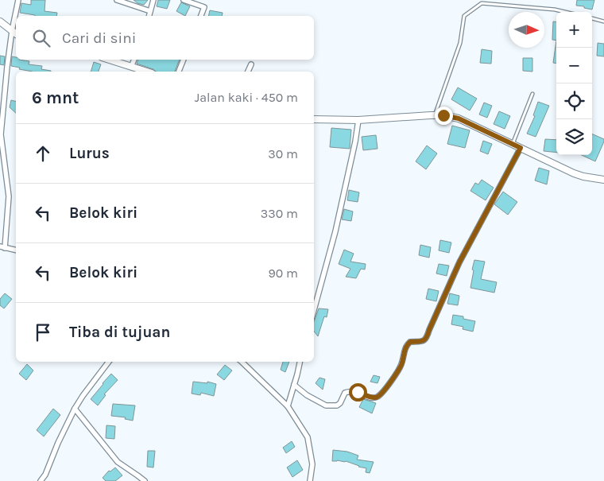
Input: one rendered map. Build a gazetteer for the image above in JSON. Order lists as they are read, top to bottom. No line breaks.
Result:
{"north":"right","page":{"map_buttons":["+","−"],"search":"Cari di sini","heading":["6 mnt","Jalan kaki · 450 m"],"list":[["Lurus","30 m"],["Belok kiri","330 m"],["Belok kiri","90 m"],"Tiba di tujuan"]}}
